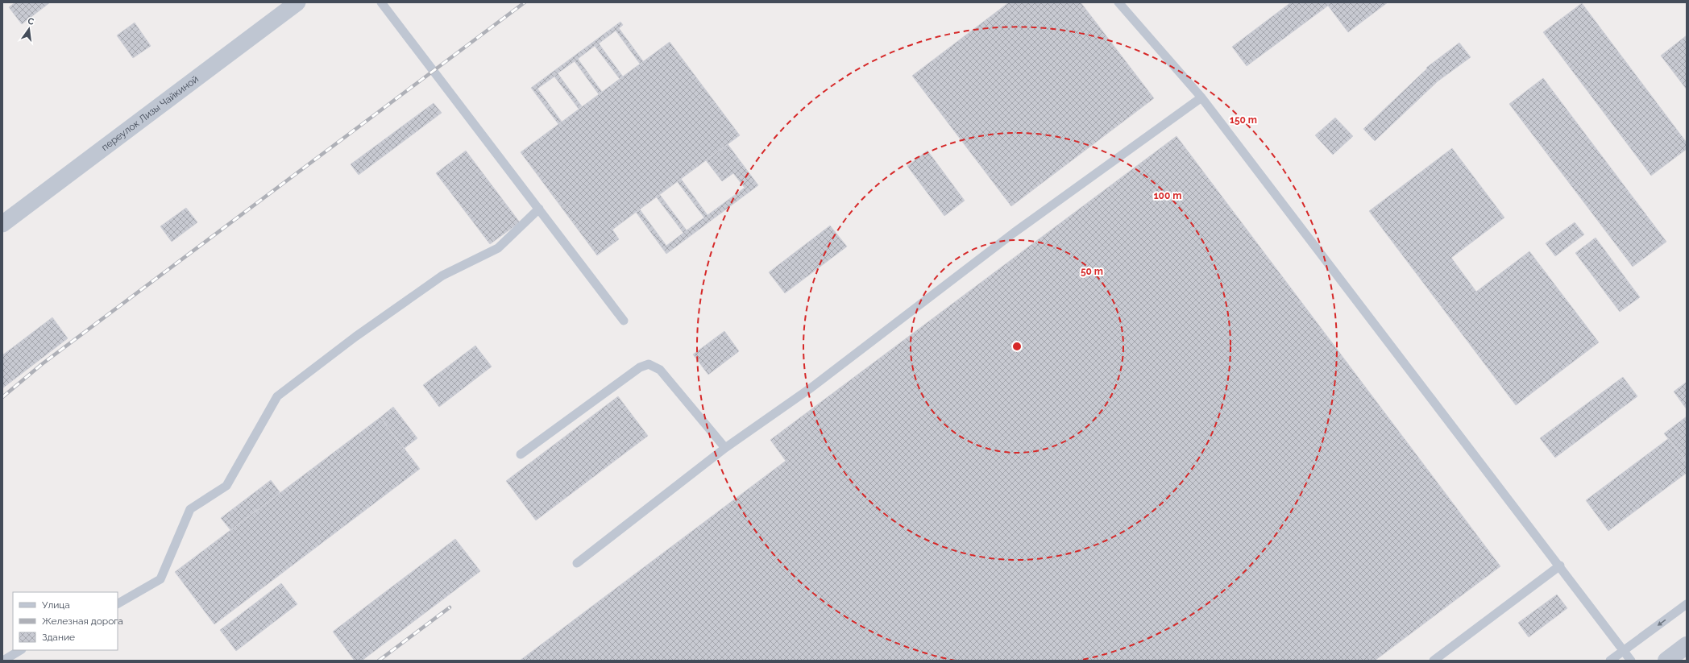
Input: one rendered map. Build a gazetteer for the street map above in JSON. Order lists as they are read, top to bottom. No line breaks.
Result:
{"streets":{"street":["переулок Лизы Чайкиной"]},"legend":["Улица","Железная дорога","Здание"],"north":"top","rings":["150 m","100 m","50 m"]}
